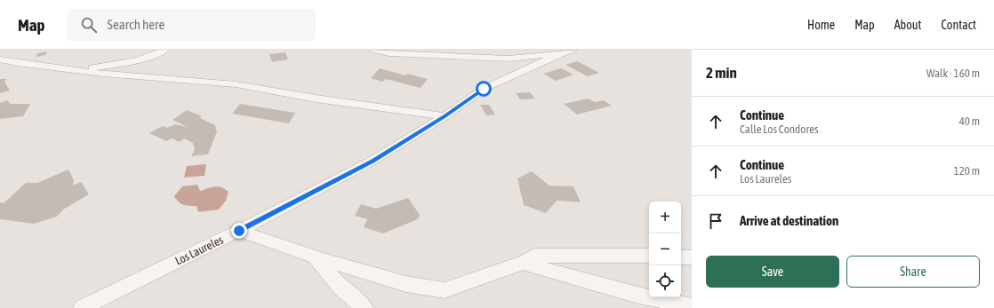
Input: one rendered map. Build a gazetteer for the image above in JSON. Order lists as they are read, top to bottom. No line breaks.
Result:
{"streets":{"street":["Los Laureles"]},"page":{"header":"Map","search":"Search here","nav":["Home","Map","About","Contact"],"heading":["2 min","Walk · 160 m"],"list":[["Continue","Calle Los Condores","40 m"],["Continue","Los Laureles","120 m"],"Arrive at destination"],"map_buttons":["+","−"],"buttons":["Save","Share"]}}
